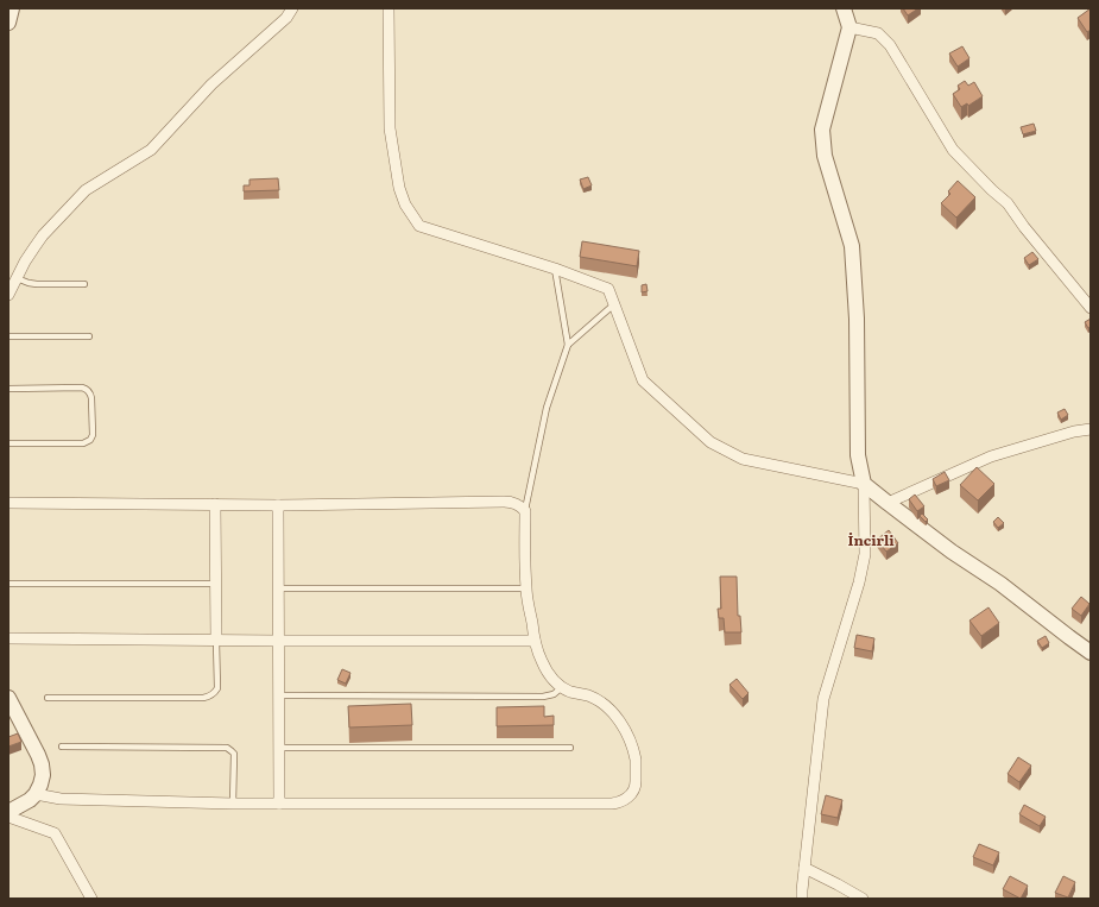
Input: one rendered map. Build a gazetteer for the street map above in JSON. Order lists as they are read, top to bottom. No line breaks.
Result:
{"districts":["İncirli"]}
